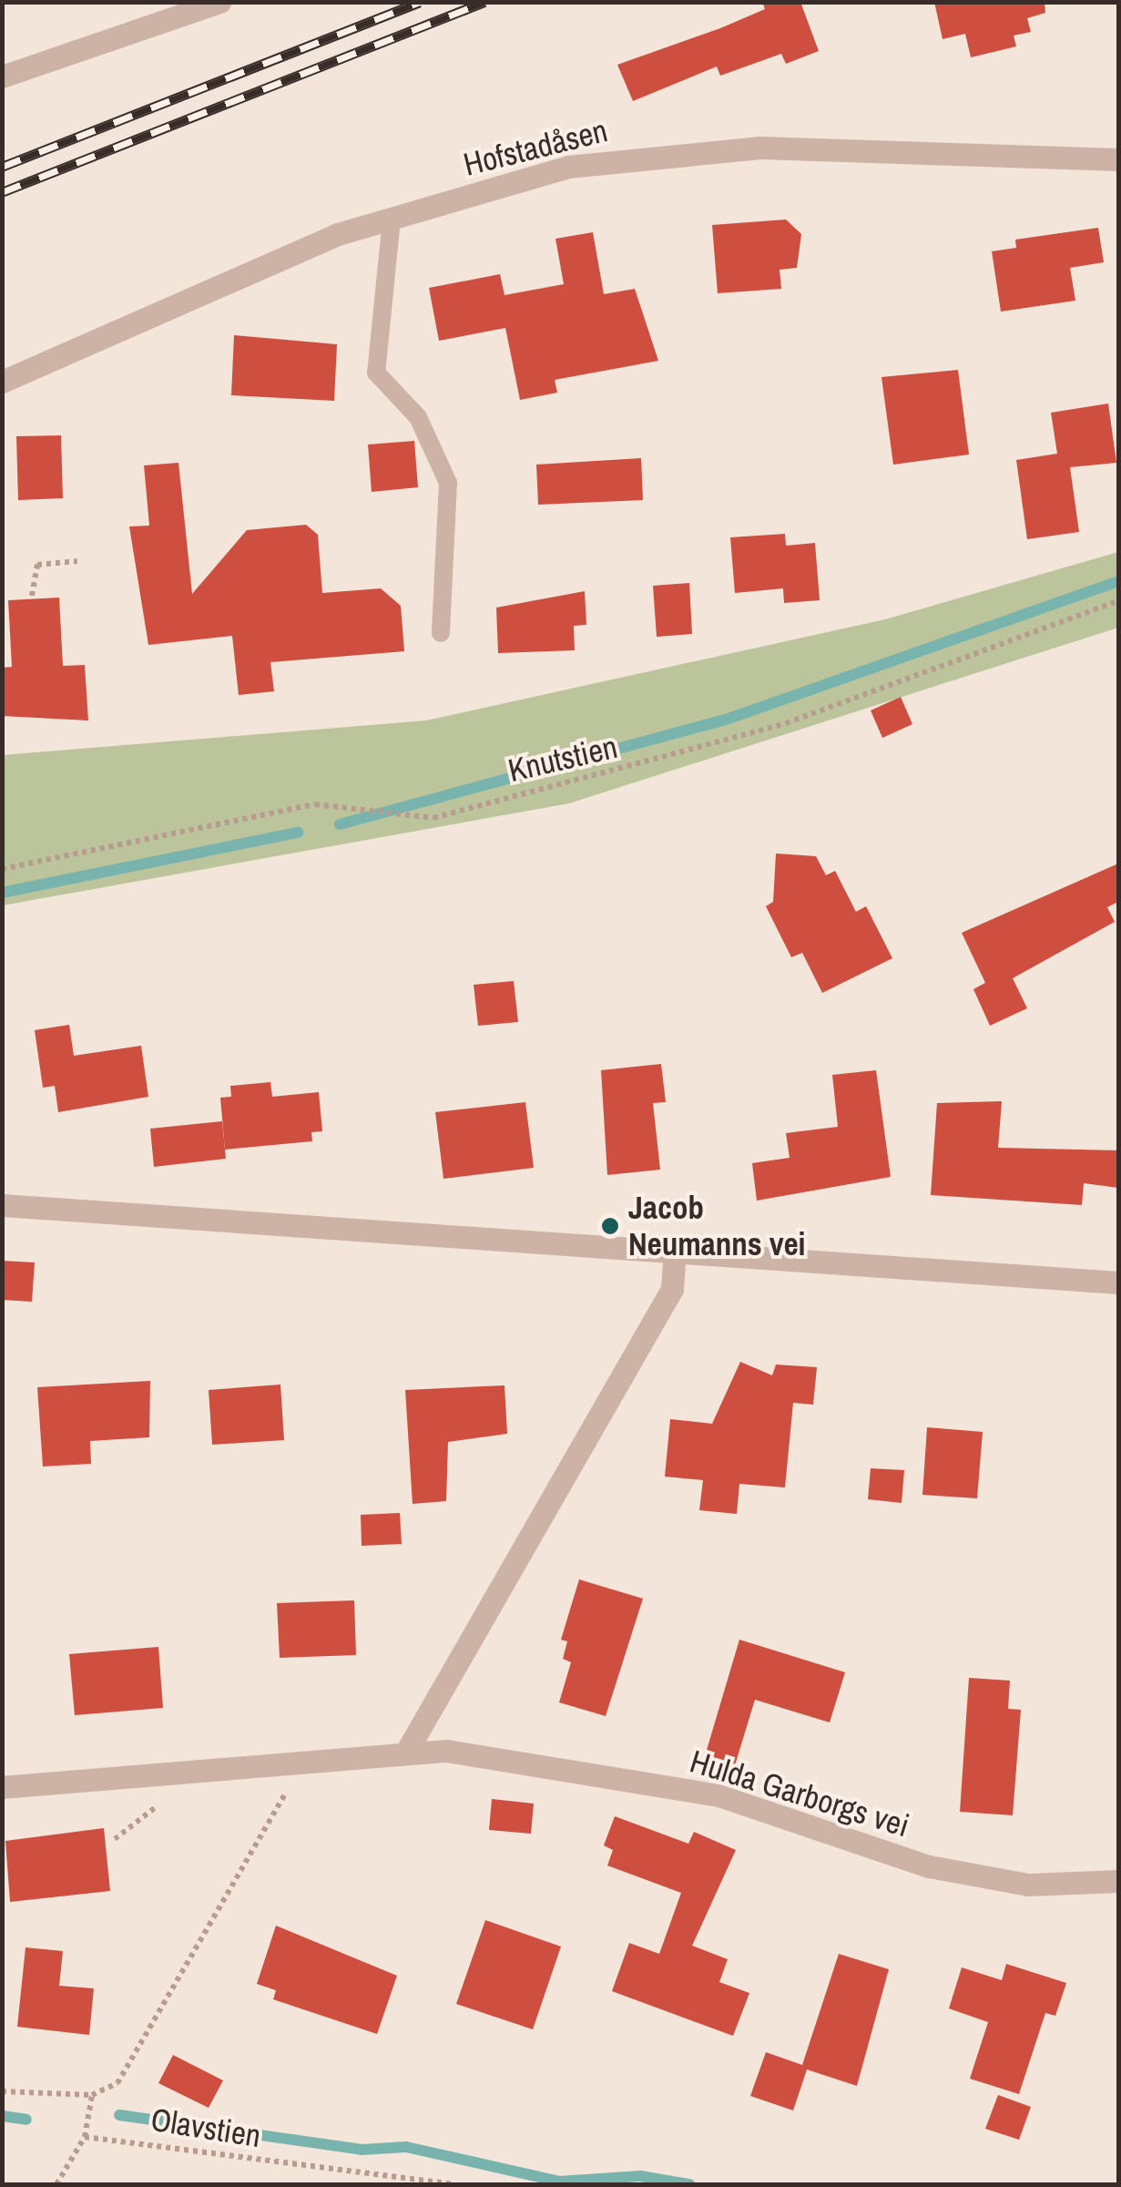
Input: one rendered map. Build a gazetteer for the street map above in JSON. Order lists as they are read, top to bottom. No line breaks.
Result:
{"streets":{"street":["Hofstadåsen","Hulda Garborgs vei"],"path":["Knutstien","Olavstien"]},"places":["Jacob Neumanns vei"]}
